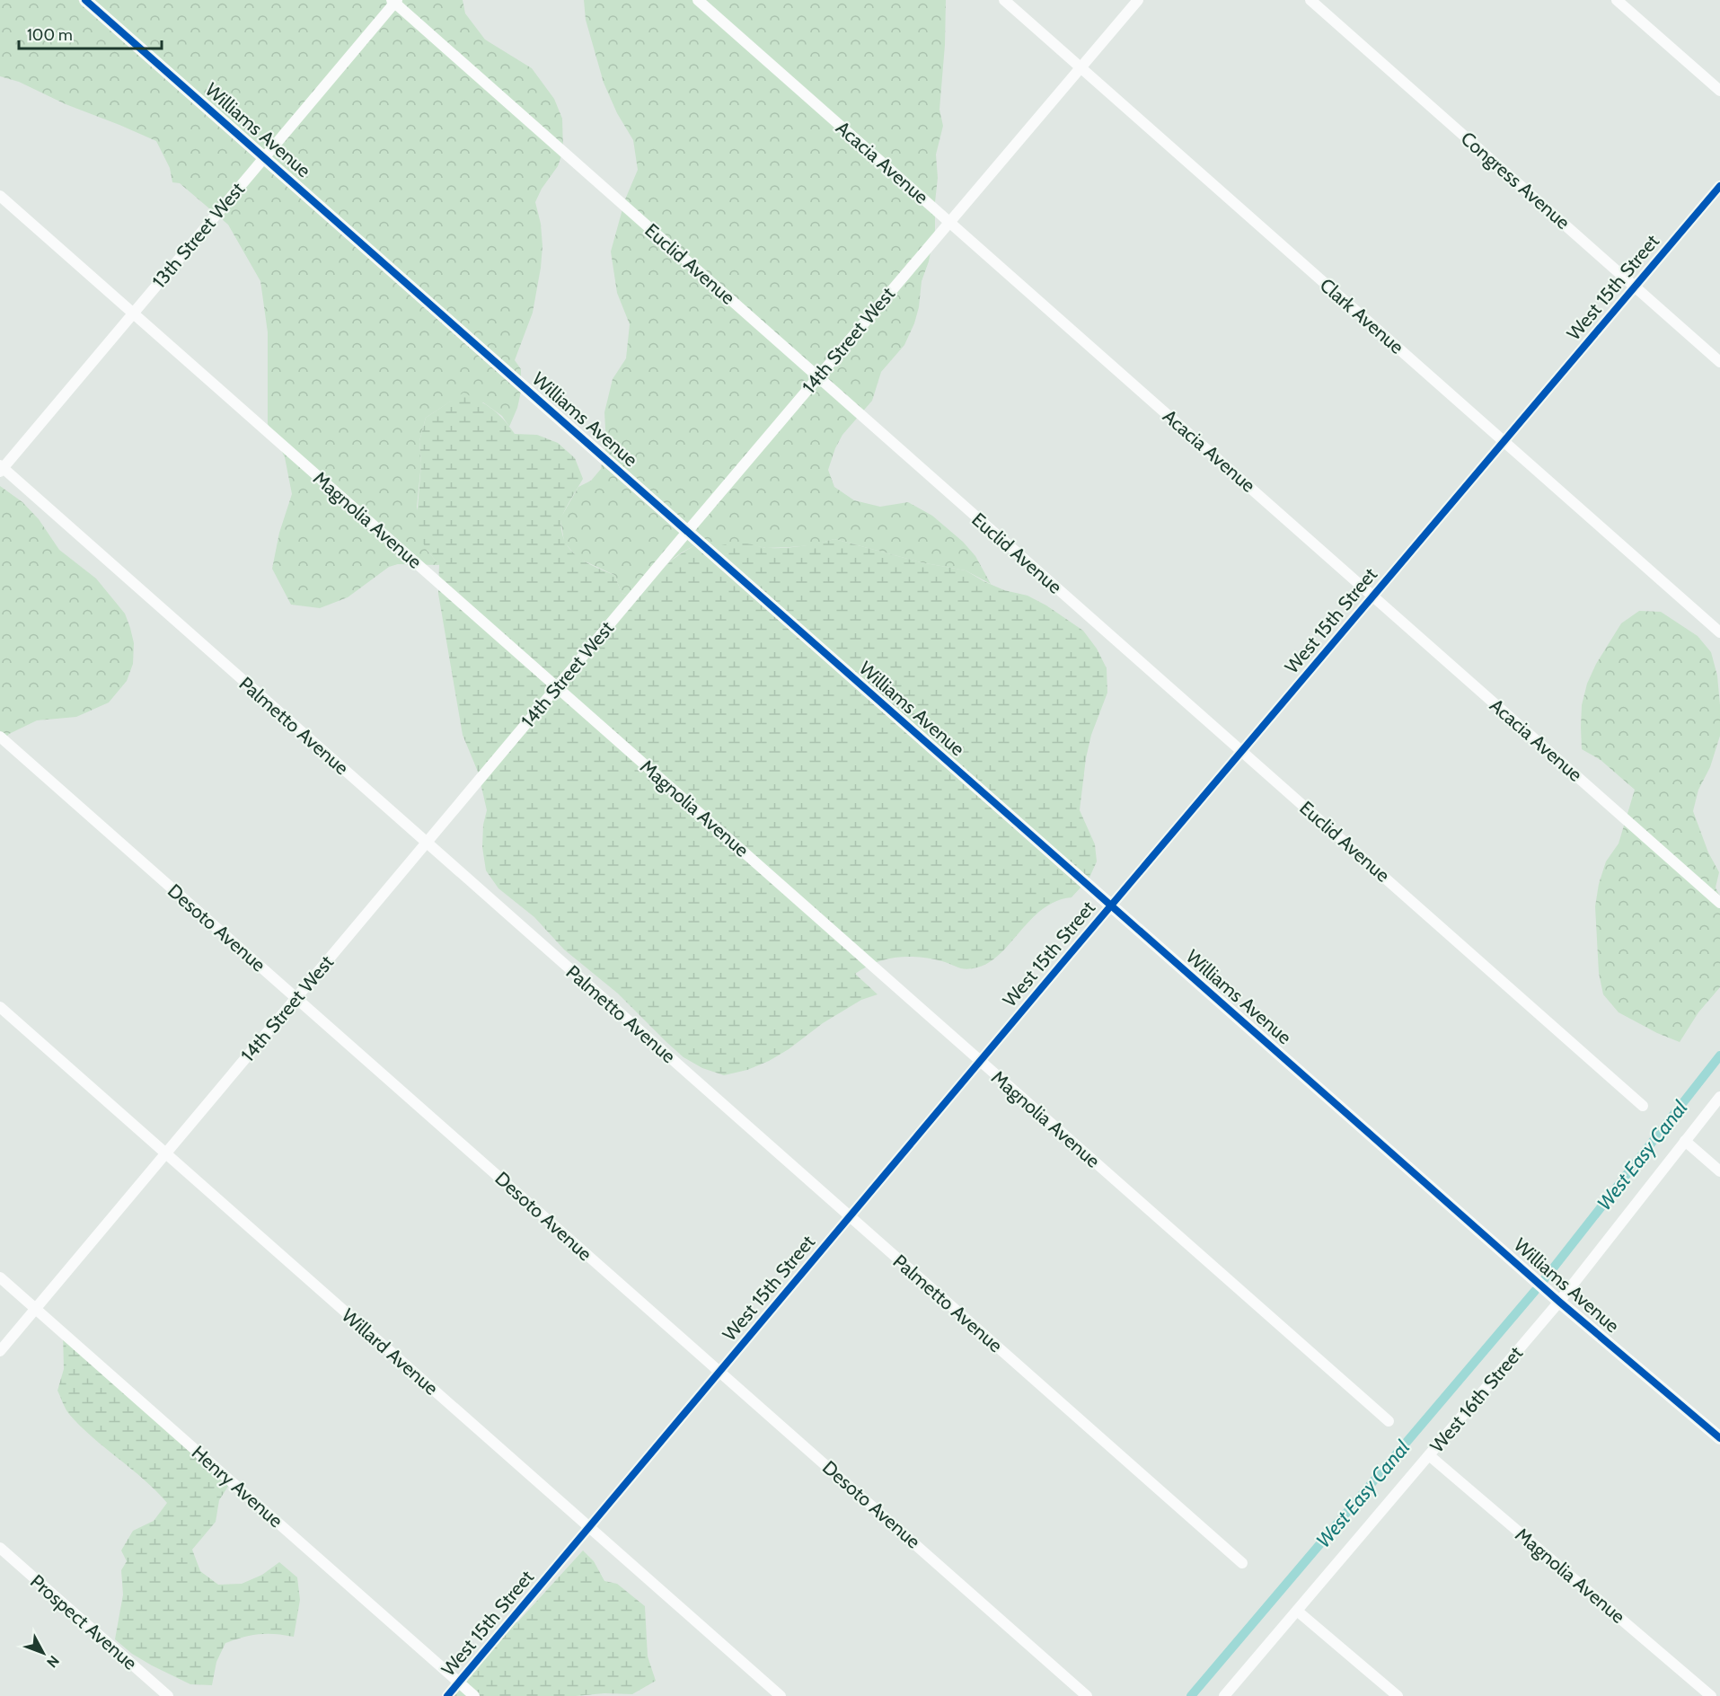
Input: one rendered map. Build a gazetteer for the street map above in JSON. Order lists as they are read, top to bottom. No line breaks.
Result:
{"streets":{"street":["Williams Avenue","Acacia Avenue","Congress Avenue","13th Street West","Euclid Avenue","West 15th Street","Clark Avenue","14th Street West","Magnolia Avenue","Palmetto Avenue","Desoto Avenue","Willard Avenue","West 16th Street","Henry Avenue","Prospect Avenue"]},"crossings":[["Williams Avenue","13th Street West"],["Williams Avenue","West 15th Street"],["Williams Avenue","14th Street West"],["Williams Avenue","West 16th Street"],["Acacia Avenue","West 15th Street"],["Acacia Avenue","14th Street West"],["Congress Avenue","West 15th Street"],["13th Street West","Euclid Avenue"],["13th Street West","Magnolia Avenue"],["13th Street West","Palmetto Avenue"],["Euclid Avenue","West 15th Street"],["Euclid Avenue","14th Street West"],["West 15th Street","Clark Avenue"],["West 15th Street","Magnolia Avenue"],["West 15th Street","Palmetto Avenue"],["West 15th Street","Desoto Avenue"],["West 15th Street","Willard Avenue"],["West 15th Street","Henry Avenue"],["Clark Avenue","14th Street West"],["14th Street West","Magnolia Avenue"],["14th Street West","Palmetto Avenue"],["14th Street West","Desoto Avenue"],["14th Street West","Willard Avenue"],["14th Street West","Henry Avenue"],["Magnolia Avenue","West 16th Street"]],"water":["West Easy Canal"],"scale_bar":"100 m","north":"bottom right"}
